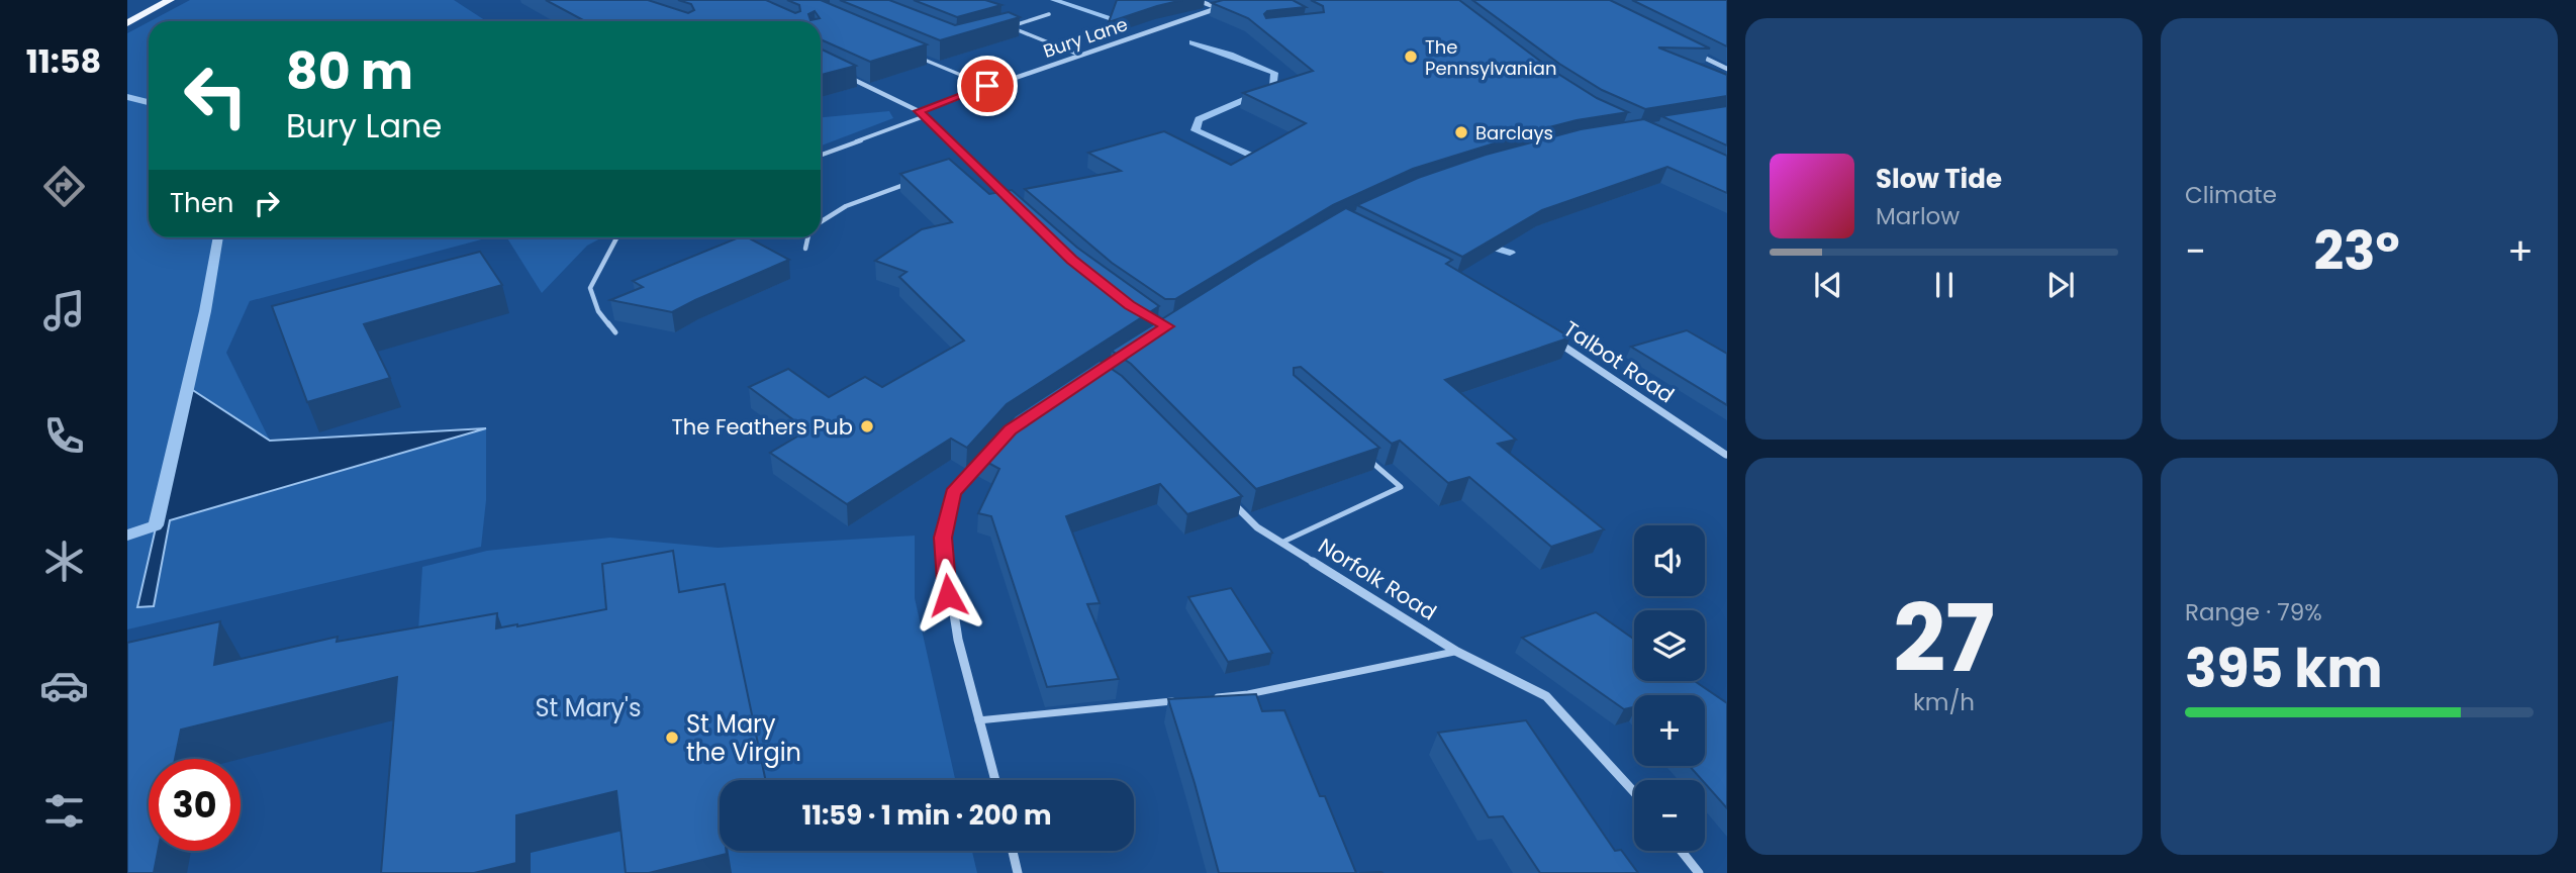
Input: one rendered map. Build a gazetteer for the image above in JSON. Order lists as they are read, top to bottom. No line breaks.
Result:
{"streets":{"street":["Bury Lane","Talbot Road","Norfolk Road"]},"parks":["St Mary's"],"places":["The Pennsylvanian","Barclays","The Feathers Pub","St Mary the Virgin"],"page":{"tabs":"11:58","tile":["Climate",["27","km/h"],["Range · 79%","395 km"]],"turn":["80 m","Bury Lane"],"song":["Slow Tide","Marlow"],"then":"Then","heat":["−","23°","+"],"map_buttons":["+","−"],"limit":"30","trip":"11:59 · 1 min · 200 m"}}
